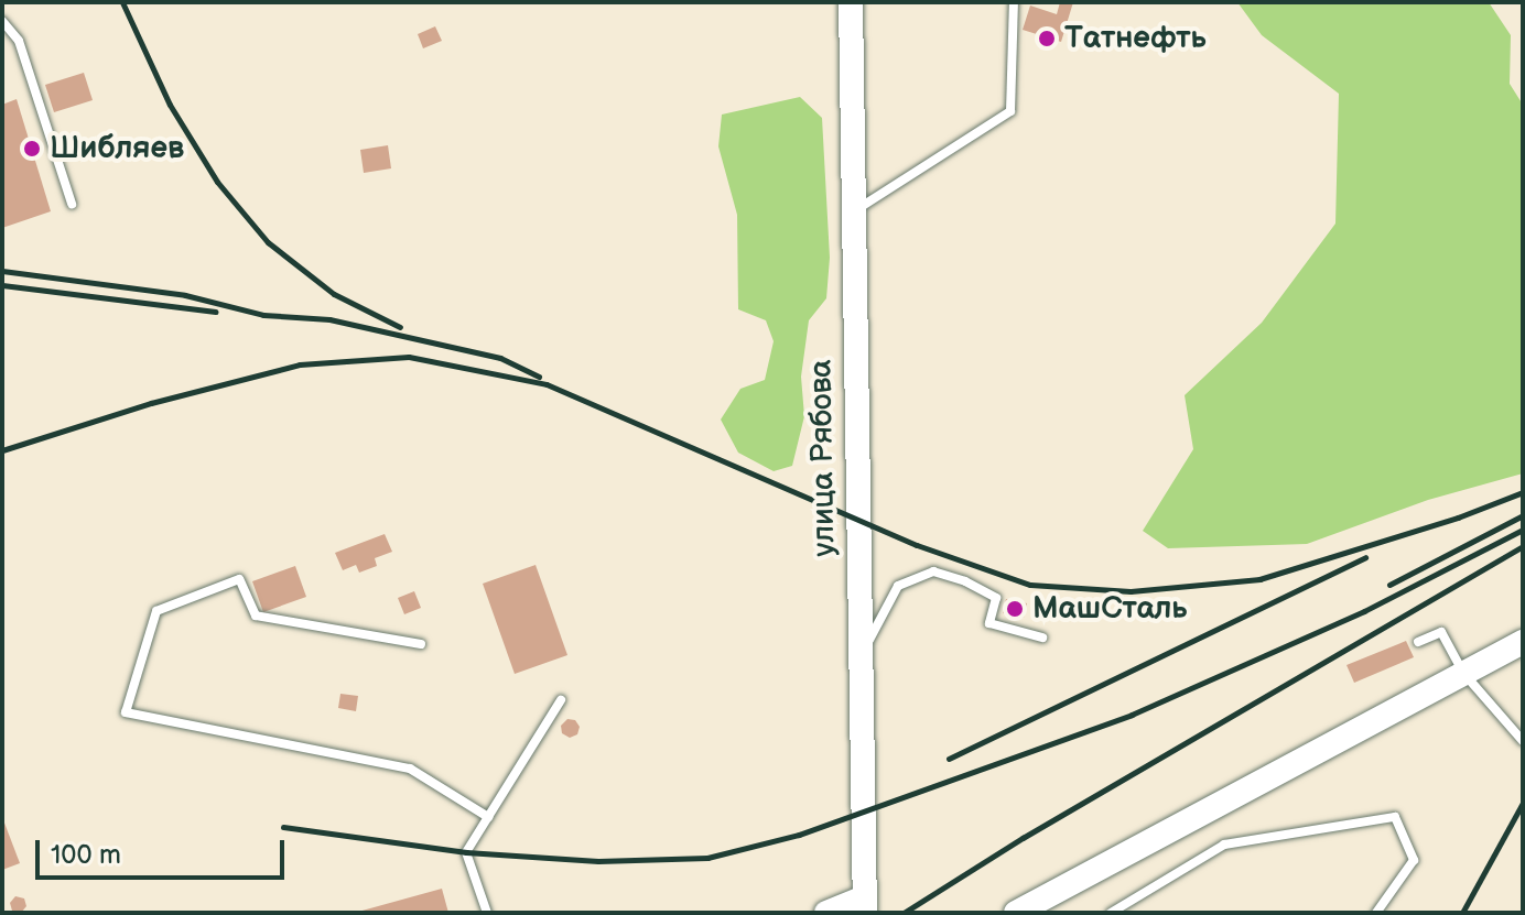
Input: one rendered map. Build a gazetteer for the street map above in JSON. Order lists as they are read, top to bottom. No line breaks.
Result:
{"streets":{"main road":["улица Рябова"]},"places":["Татнефть","Шибляев","МашСталь"],"scale_bar":"100 m"}
